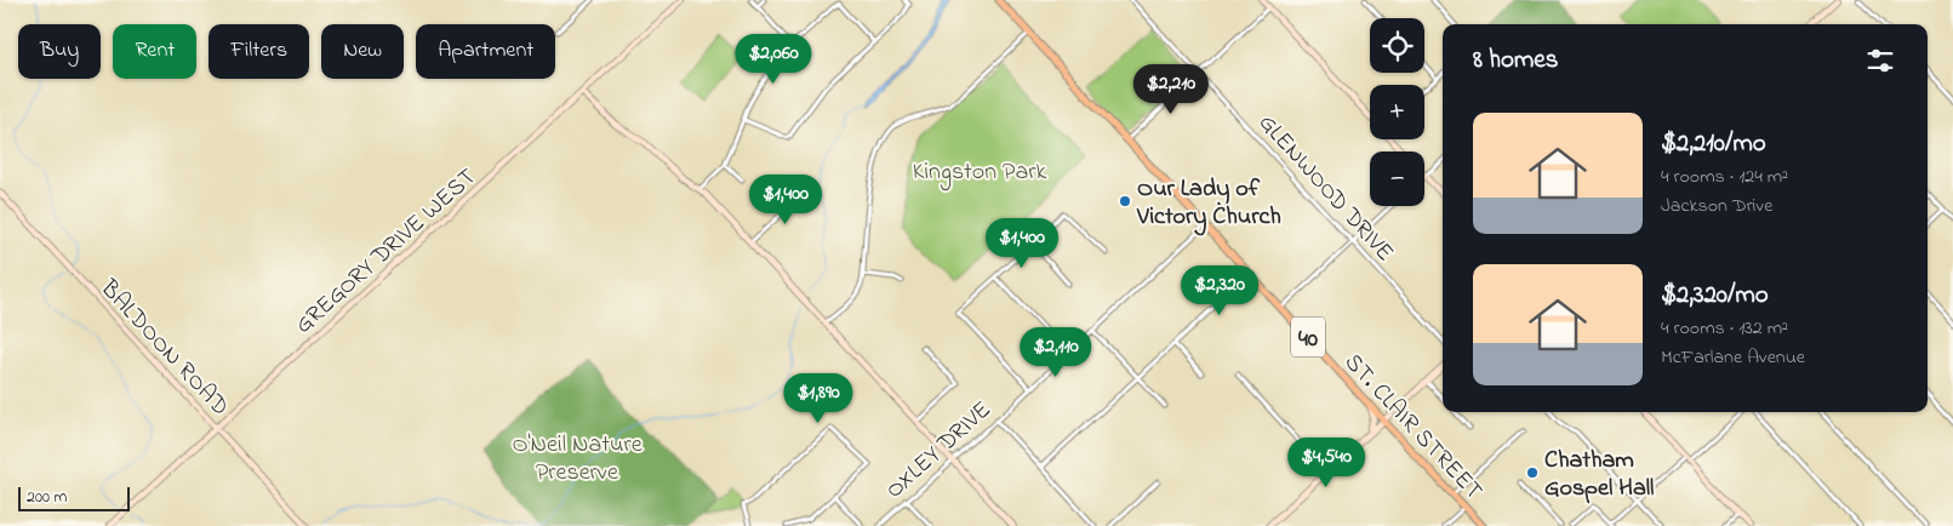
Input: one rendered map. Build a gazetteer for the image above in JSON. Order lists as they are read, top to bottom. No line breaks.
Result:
{"streets":{"main road":["40","ST. CLAIR STREET"],"street":["GLENWOOD DRIVE","GREGORY DRIVE WEST","BALDOON ROAD","OXLEY DRIVE"]},"crossings":[["GREGORY DRIVE WEST","BALDOON ROAD"],["ST. CLAIR STREET","OXLEY DRIVE"]],"parks":["Kingston Park","O'Neil Nature Preserve"],"places":["Our Lady of Victory Church","Chatham Gospel Hall"],"scale_bar":"200 m","page":{"map_buttons":["+","−"],"chip":["Buy","Rent","Filters","New","Apartment"],"heading":"8 homes","price":["$2,060","$2,210","$1,400","$1,400","$2,320","$2,110","$1,890","$4,540"],"list":[{"name":"$2,210/mo","note":"4 rooms · 124 m² · Jackson Drive"},{"name":"$2,320/mo","note":"4 rooms · 132 m² · McFarlane Avenue"}],"scale":"200 m"}}
